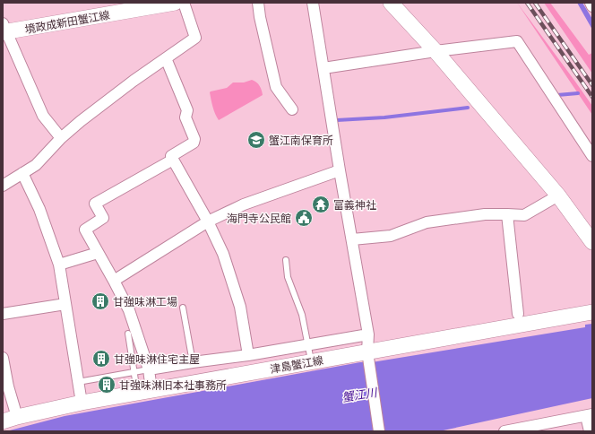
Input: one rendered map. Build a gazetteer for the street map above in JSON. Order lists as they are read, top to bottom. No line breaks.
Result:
{"streets":{"main road":["境政成新田蟹江線","津島蟹江線"]},"water":["蟹江川"],"places":{"school or university":["蟹江南保育所"],"temple":["富義神社"],"public building":["海門寺公民館"],"building":["甘強味淋工場","甘強味淋住宅主屋","甘強味淋旧本社事務所"]}}
